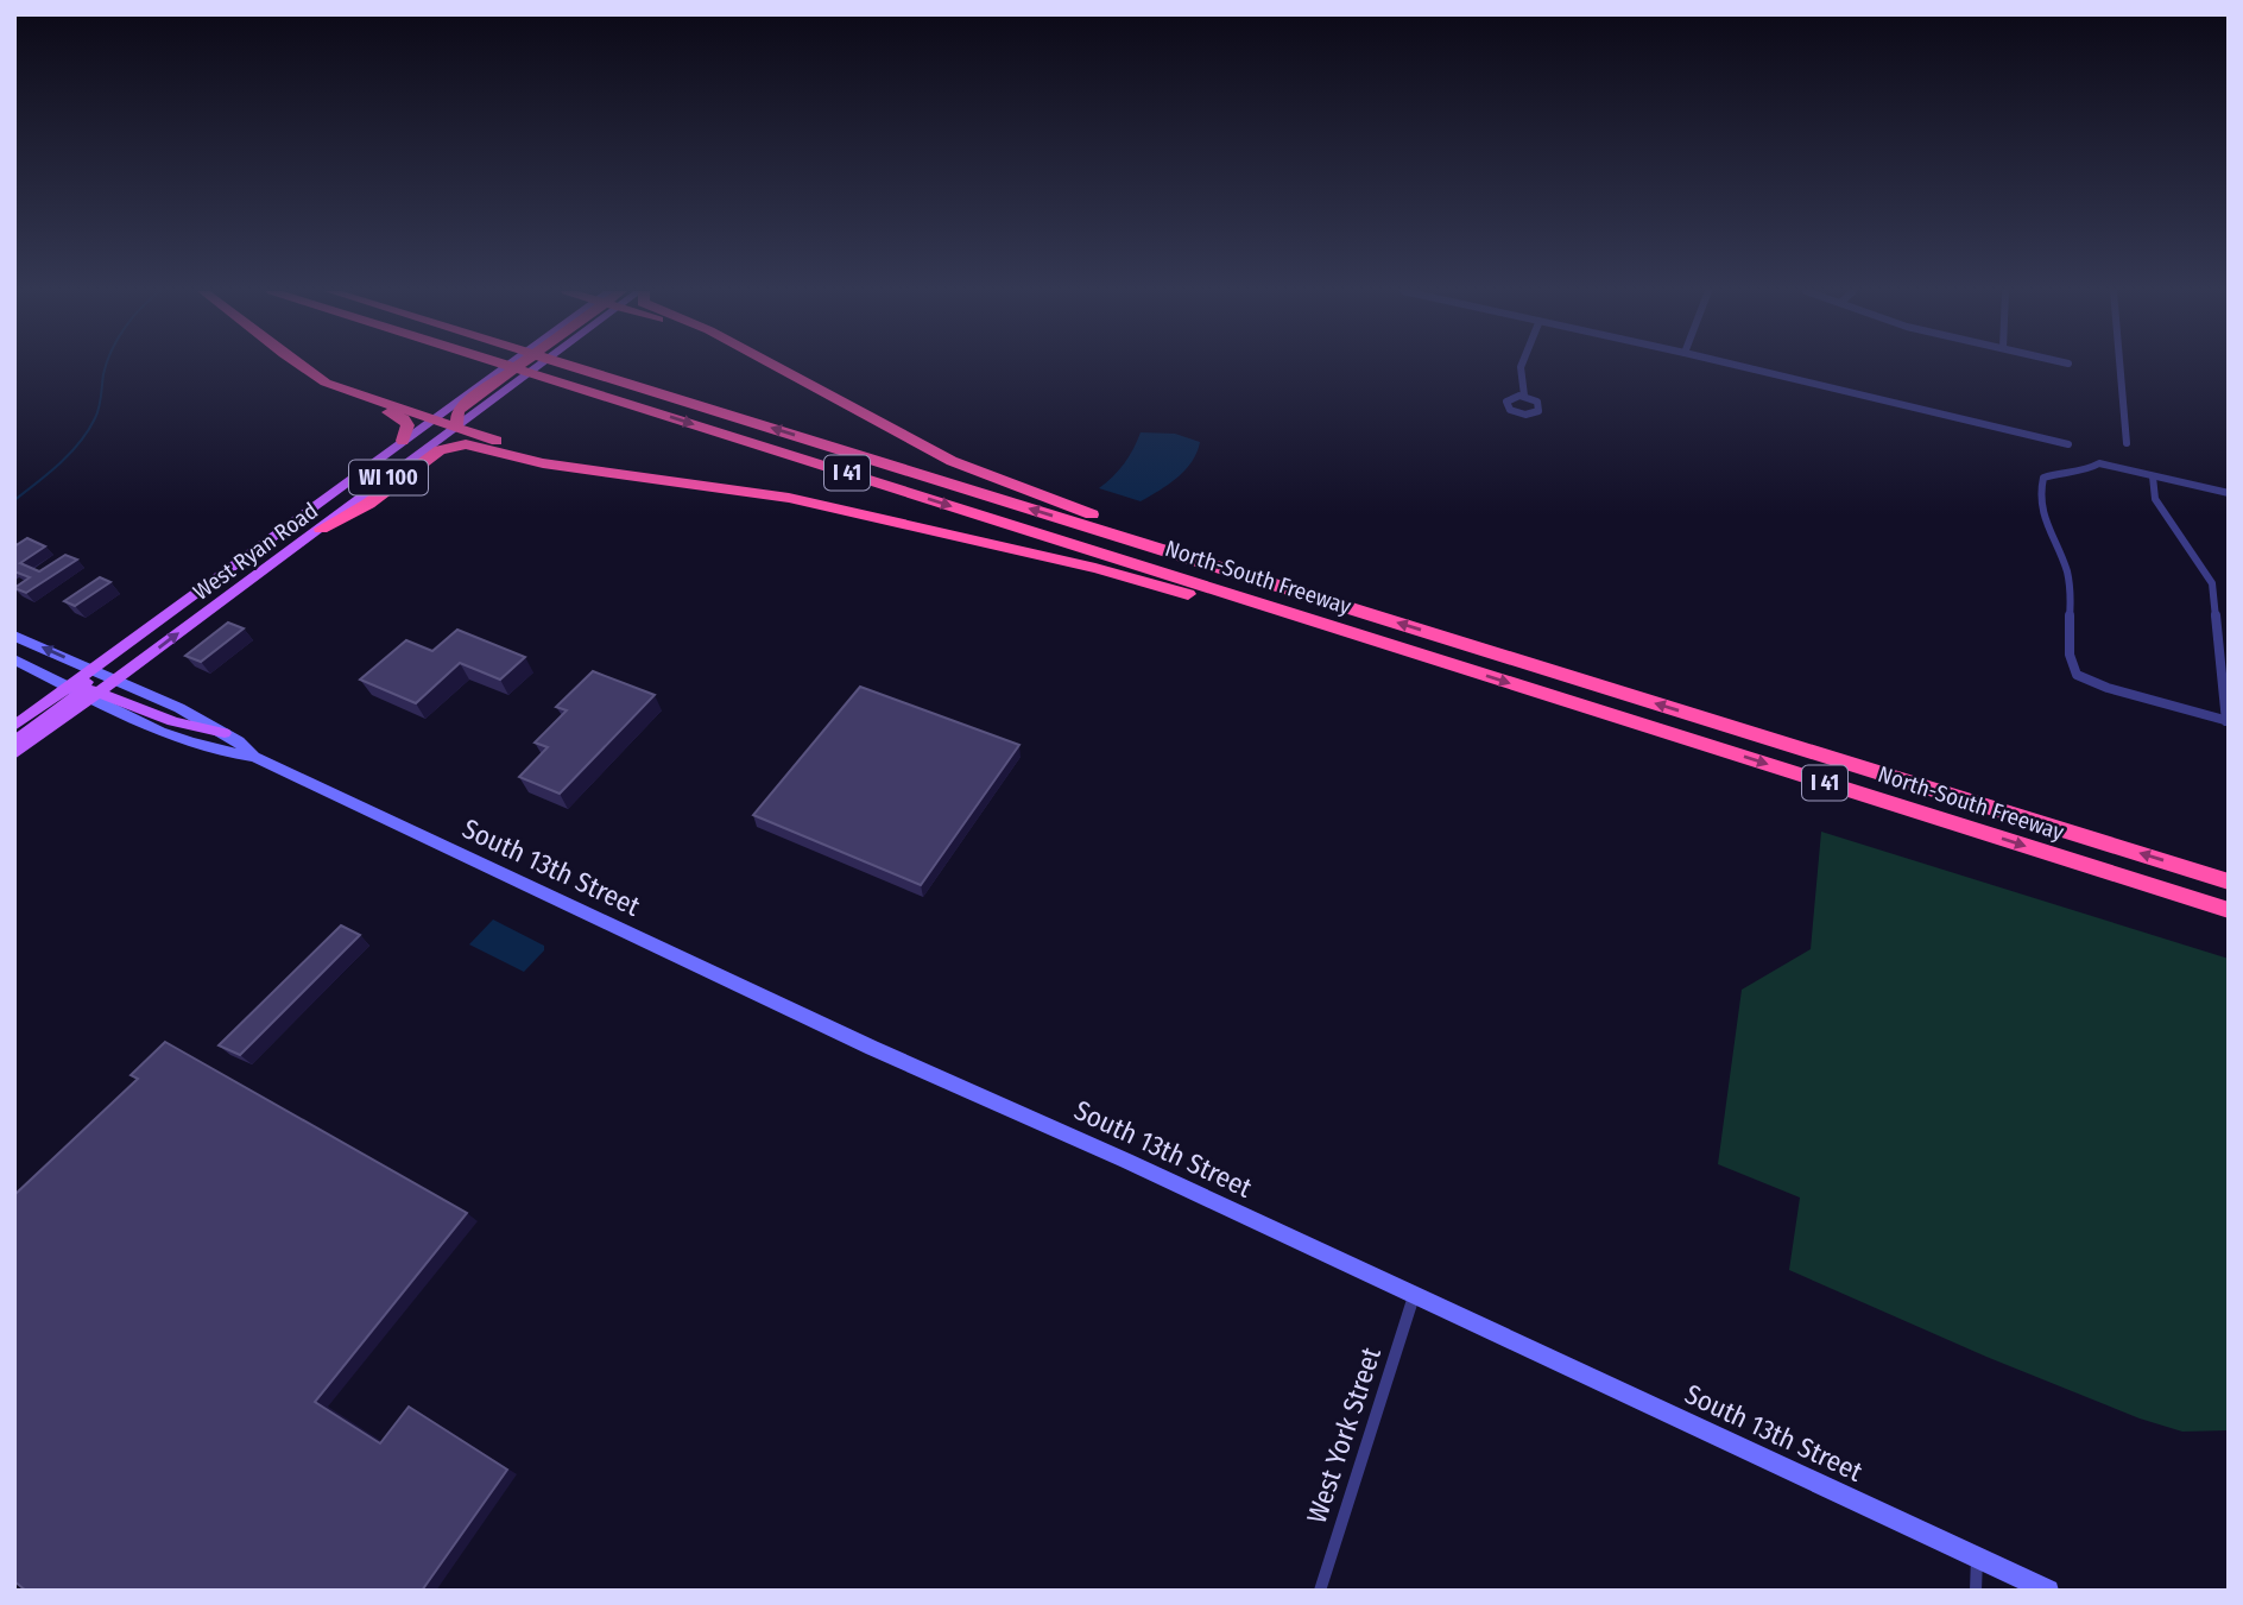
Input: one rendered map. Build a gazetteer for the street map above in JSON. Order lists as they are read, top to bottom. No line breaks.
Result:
{"streets":{"highway":["I 41","North-South Freeway"],"main road":["WI 100","West Ryan Road"],"street":["South 13th Street","West York Street"]},"crossings":[["West Ryan Road","South 13th Street"],["South 13th Street","West York Street"]]}
